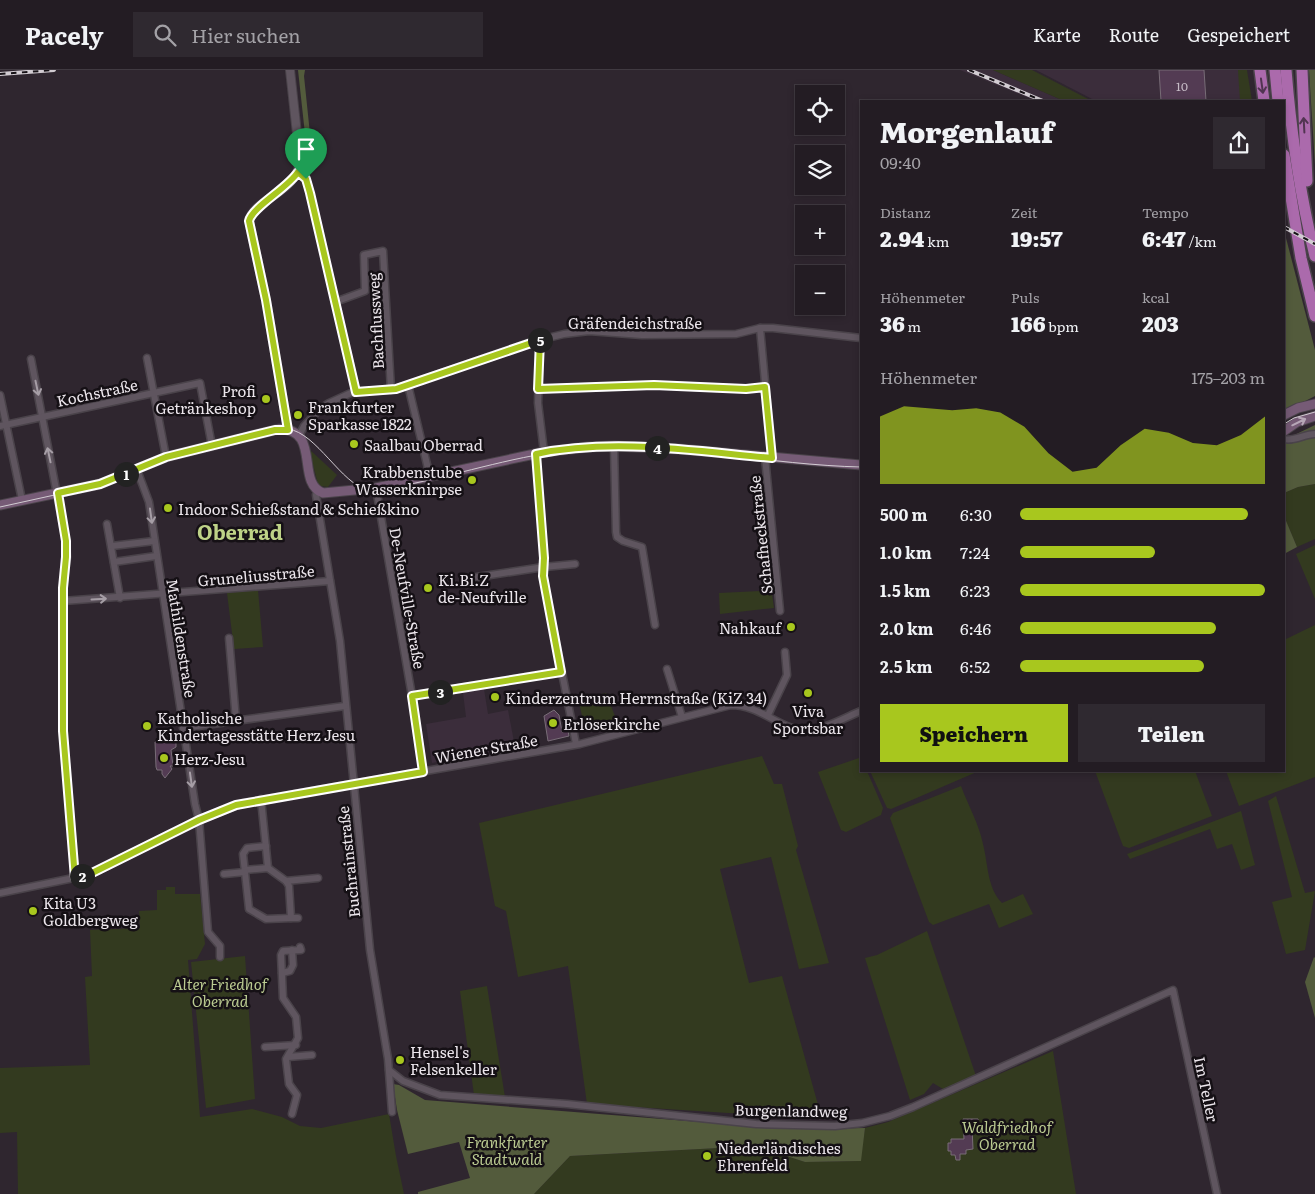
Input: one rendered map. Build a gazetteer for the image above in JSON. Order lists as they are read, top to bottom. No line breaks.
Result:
{"streets":{"street":["Bachflussweg","Gräfendeichstraße","Kochstraße","Schafheckstraße","Gruneliusstraße","De-Neufville-Straße","Mathildenstraße","Wiener Straße","Buchrainstraße","Im Teller","Burgenlandweg"]},"crossings":[["Bachflussweg","Gräfendeichstraße"],["Gräfendeichstraße","Schafheckstraße"],["Gruneliusstraße","Mathildenstraße"],["Gruneliusstraße","Buchrainstraße"],["De-Neufville-Straße","Wiener Straße"],["Mathildenstraße","Wiener Straße"],["Wiener Straße","Buchrainstraße"],["Buchrainstraße","Burgenlandweg"],["Im Teller","Burgenlandweg"]],"districts":["Oberrad"],"parks":["Alter Friedhof Oberrad","Waldfriedhof Oberrad","Frankfurter Stadtwald"],"places":["Profi Getränkeshop","Frankfurter Sparkasse 1822","Saalbau Oberrad","Krabbenstube Wasserknirpse","Indoor Schießstand & Schießkino","Ki.Bi.Z de-Neufville","Nahkauf","Viva Sportsbar","Kinderzentrum Herrnstraße (KiZ 34)","Erlöserkirche","Katholische Kindertagesstätte Herz Jesu","Herz-Jesu","Kita U3 Goldbergweg","Hensel's Felsenkeller","Niederländisches Ehrenfeld"],"house_numbers":["10"],"page":{"header":"Pacely","search":"Hier suchen","nav":["Karte","Route","Gespeichert"],"map_buttons":["+","−"],"heading":["Morgenlauf","09:40"],"stats":[["Distanz","2.94 km"],["Zeit","19:57"],["Tempo","6:47 /km"],["Höhenmeter","36 m"],["Puls","166 bpm"],["kcal","203"]],"pins":["5","4","1","3","2"],"chart":["Höhenmeter","175–203 m"],"list":[{"name":"500 m","note":"6:30"},{"name":"1.0 km","note":"7:24"},{"name":"1.5 km","note":"6:23"},{"name":"2.0 km","note":"6:46"},{"name":"2.5 km","note":"6:52"}],"buttons":["Speichern","Teilen"]}}
